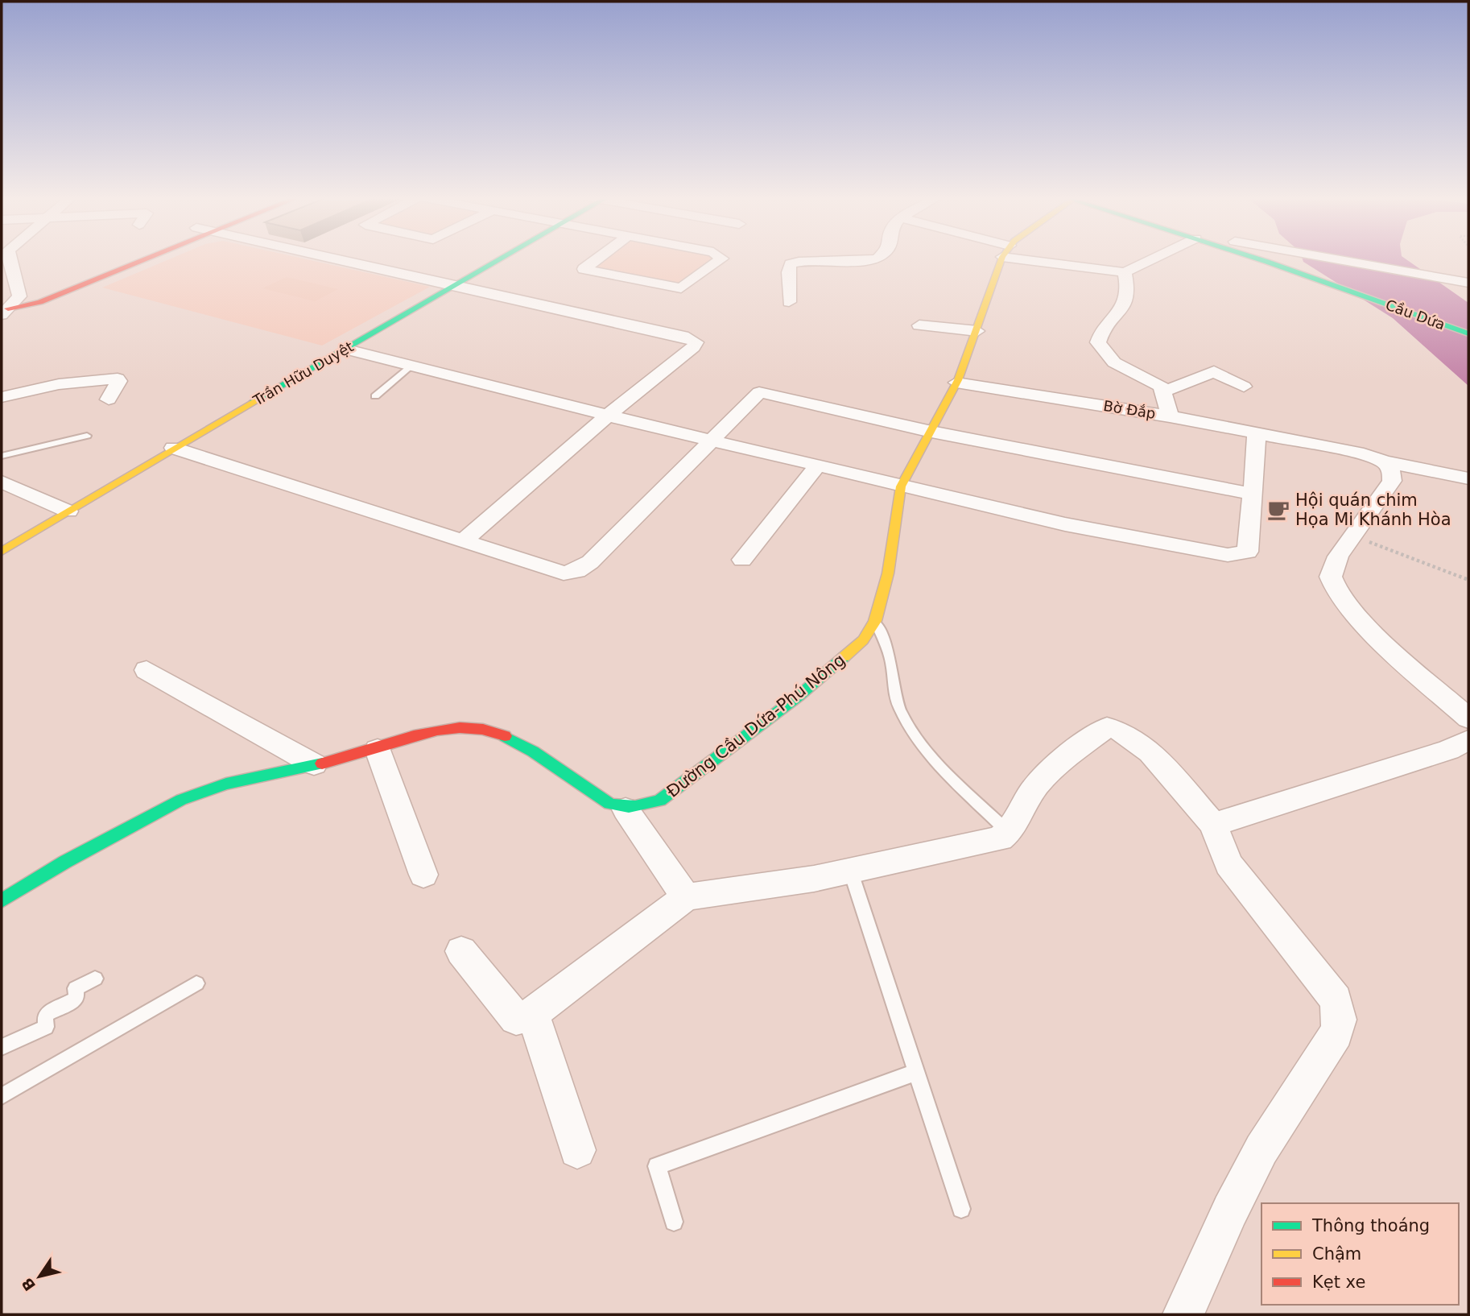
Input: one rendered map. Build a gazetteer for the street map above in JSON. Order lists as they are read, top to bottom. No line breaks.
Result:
{"streets":{"street":["Cầu Dứa","Trần Hữu Duyệt","Bờ Đắp","Đường Cầu Dứa-Phú Nông"]},"crossings":[["Bờ Đắp","Đường Cầu Dứa-Phú Nông"]],"places":{"cafe":["Hội quán chim Họa Mi Khánh Hòa"]},"legend":["Thông thoáng","Chậm","Kẹt xe"],"north":"bottom left"}
